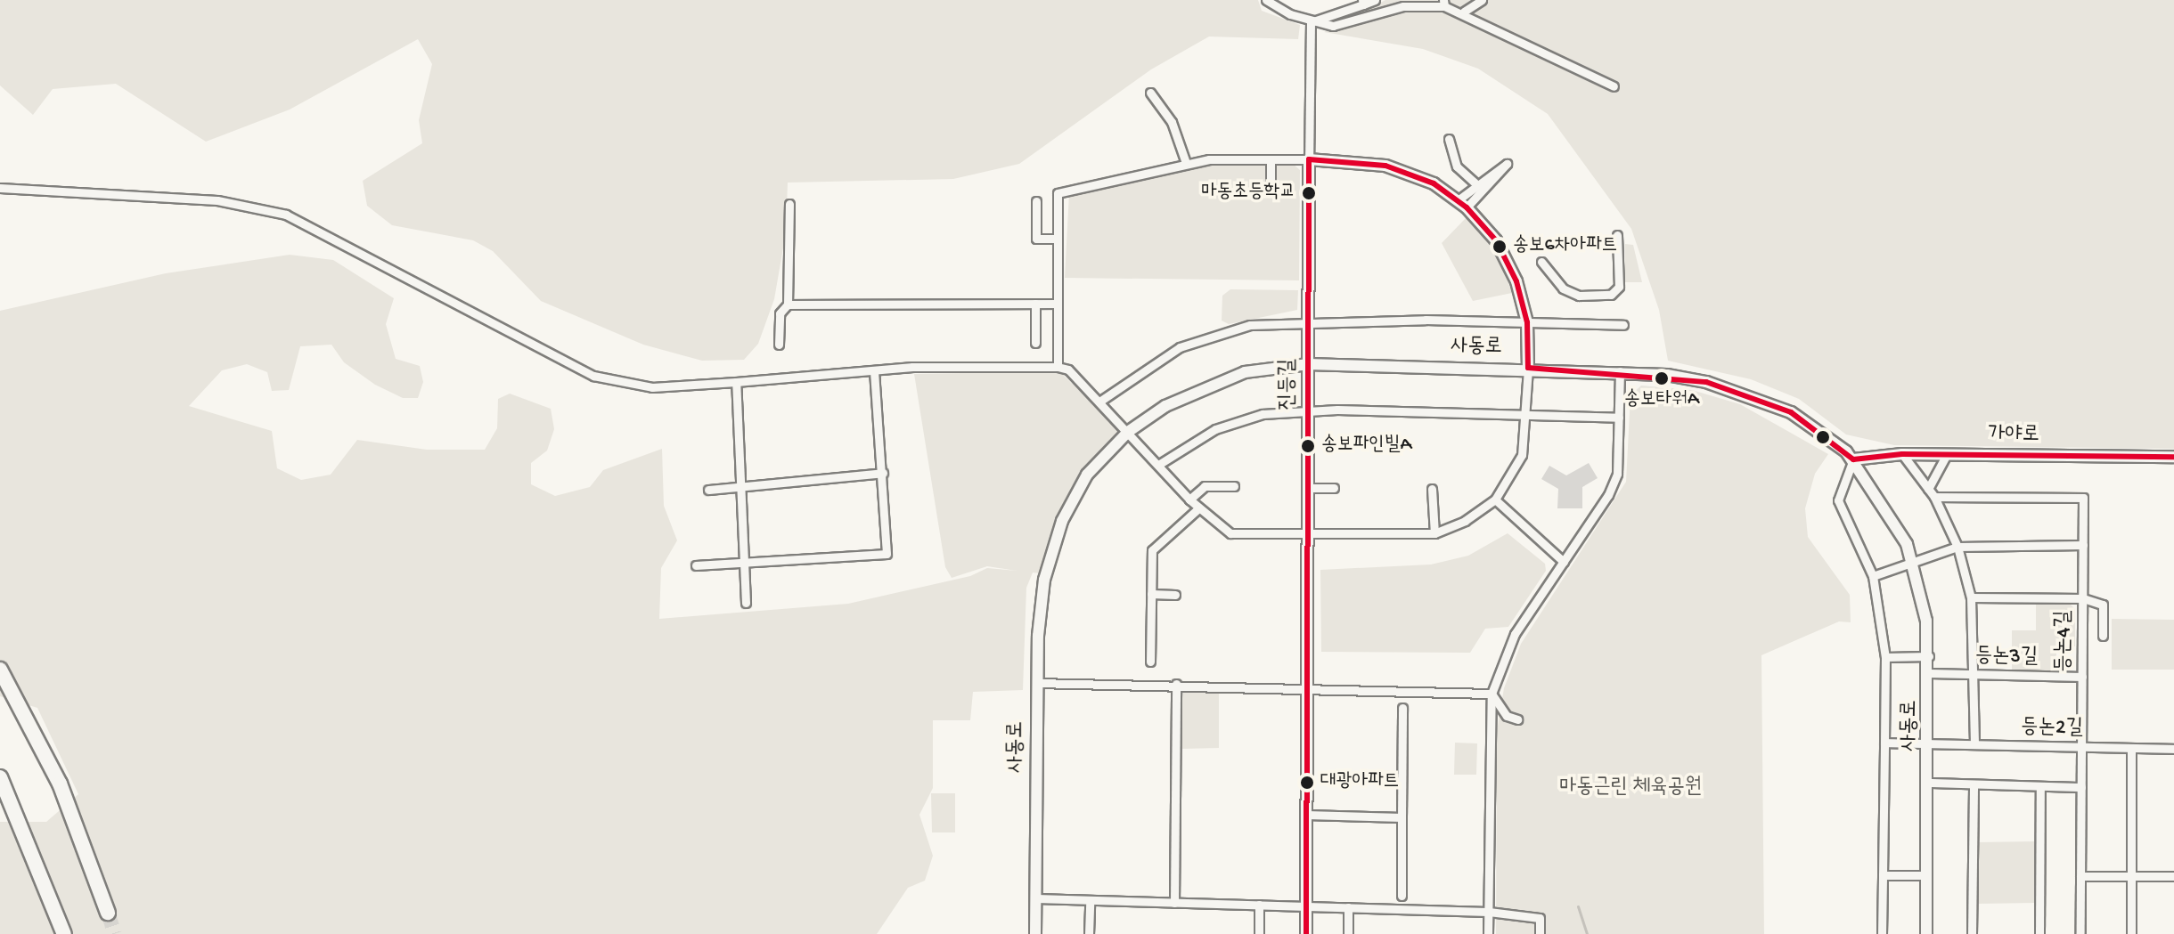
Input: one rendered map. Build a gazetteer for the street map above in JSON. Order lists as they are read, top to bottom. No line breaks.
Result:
{"streets":{"street":["사동로","진등길","가야로","등논4길","등논3길","등논2길"]},"crossings":[["사동로","진등길"],["사동로","가야로"],["사동로","등논3길"],["사동로","등논2길"],["등논4길","등논3길"],["등논4길","등논2길"]],"parks":["마동근린 체육공원"],"places":["마동초등학교","송보6차아파트","송보타워A","송보파인빌A","대광아파트"]}
